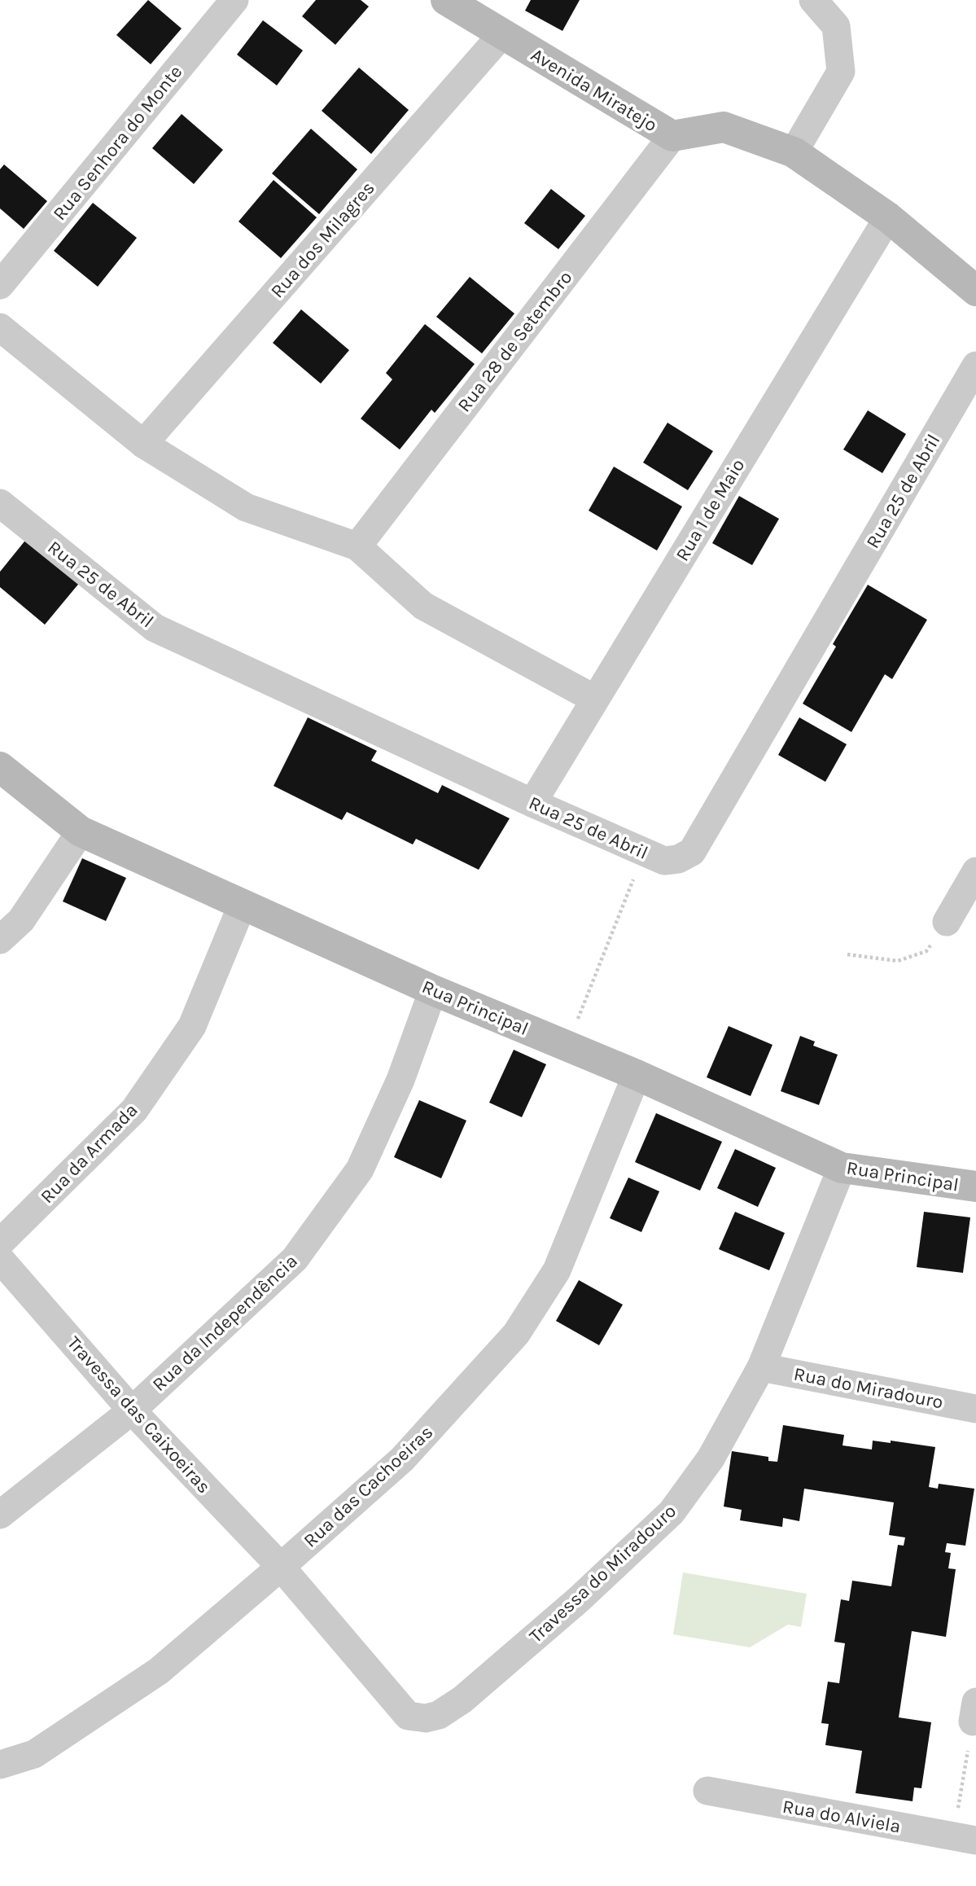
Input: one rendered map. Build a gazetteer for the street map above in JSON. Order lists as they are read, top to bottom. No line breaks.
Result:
{"streets":{"street":["Avenida Miratejo","Rua Senhora do Monte","Rua dos Milagres","Rua 28 de Setembro","Rua 25 de Abril","Rua 1 de Maio","Rua Principal","Rua da Armada","Rua da Independência","Rua do Miradouro","Travessa das Caixoeiras","Rua das Cachoeiras","Travessa do Miradouro","Rua do Alviela"]},"crossings":[["Avenida Miratejo","Rua dos Milagres"],["Avenida Miratejo","Rua 28 de Setembro"],["Avenida Miratejo","Rua 1 de Maio"],["Rua 25 de Abril","Rua 1 de Maio"],["Rua Principal","Rua da Armada"],["Rua Principal","Rua da Independência"],["Rua Principal","Rua das Cachoeiras"],["Rua Principal","Travessa do Miradouro"],["Rua da Independência","Travessa das Caixoeiras"],["Rua do Miradouro","Travessa do Miradouro"],["Travessa das Caixoeiras","Rua das Cachoeiras"],["Travessa das Caixoeiras","Travessa do Miradouro"],["Rua das Cachoeiras","Travessa do Miradouro"]]}
